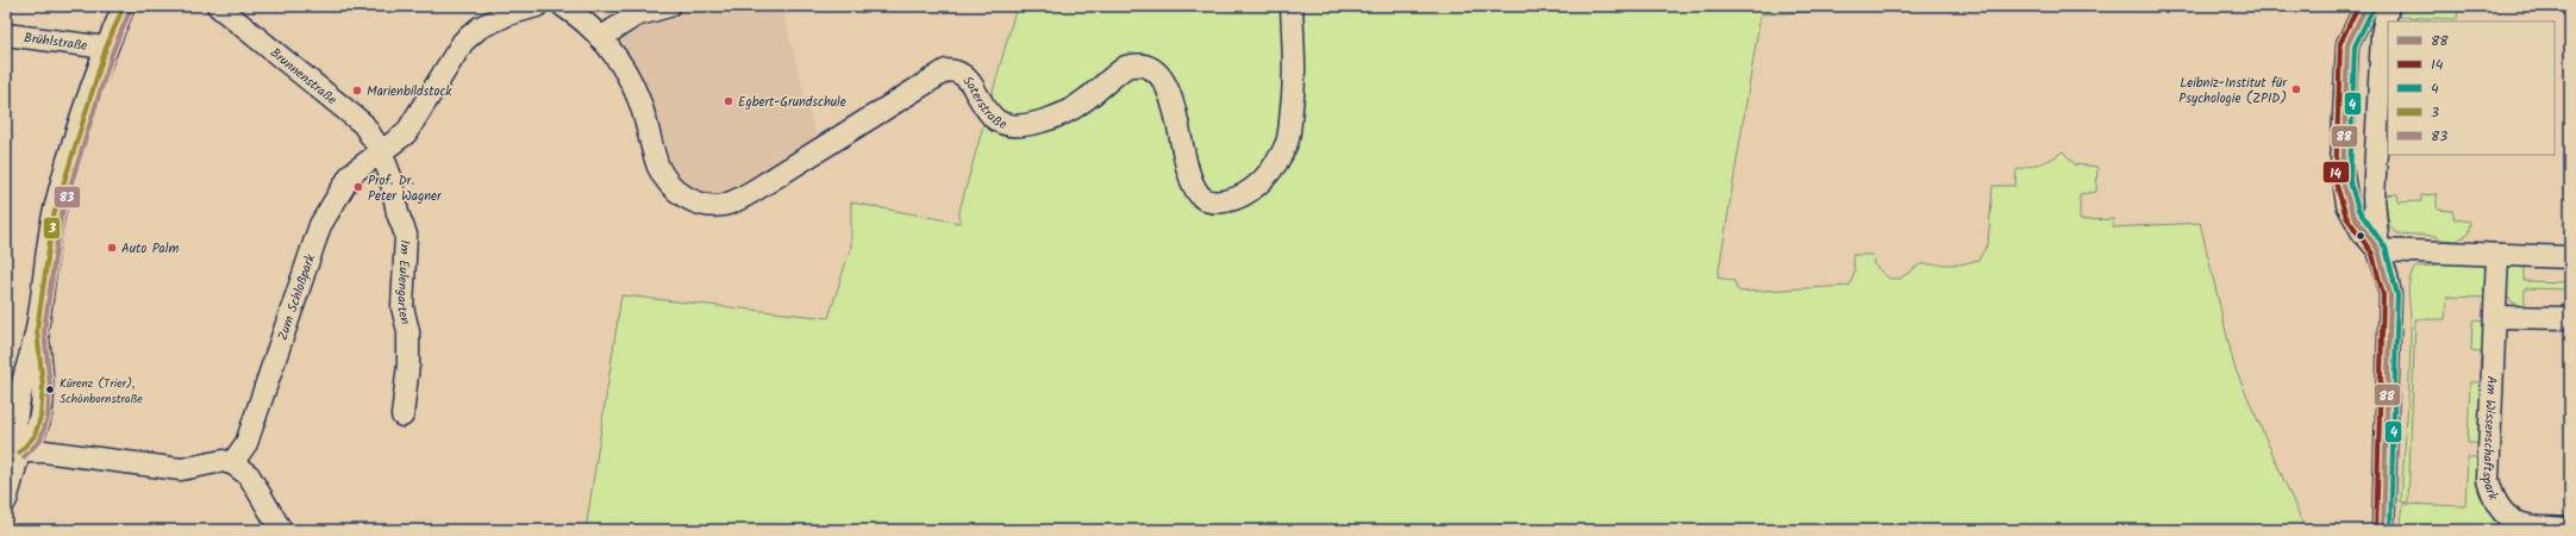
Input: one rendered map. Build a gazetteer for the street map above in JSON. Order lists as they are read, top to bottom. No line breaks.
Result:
{"streets":{"street":["Brühlstraße","Brunnenstraße","Soterstraße","Im Eulengarten","Zum Schloßpark","Am Wissenschaftspark"]},"crossings":[["Brunnenstraße","Im Eulengarten"],["Brunnenstraße","Zum Schloßpark"],["Im Eulengarten","Zum Schloßpark"]],"places":["Leibniz-Institut für Psychologie (ZPID)","Marienbildstock","Egbert-Grundschule","Prof. Dr. Peter Wagner","Auto Palm","Kürenz (Trier), Schönbornstraße"],"lines":["transit line 88","transit line 14","transit line 3","transit line 83","transit line 4"],"legend":["88","14","4","3","83"]}
